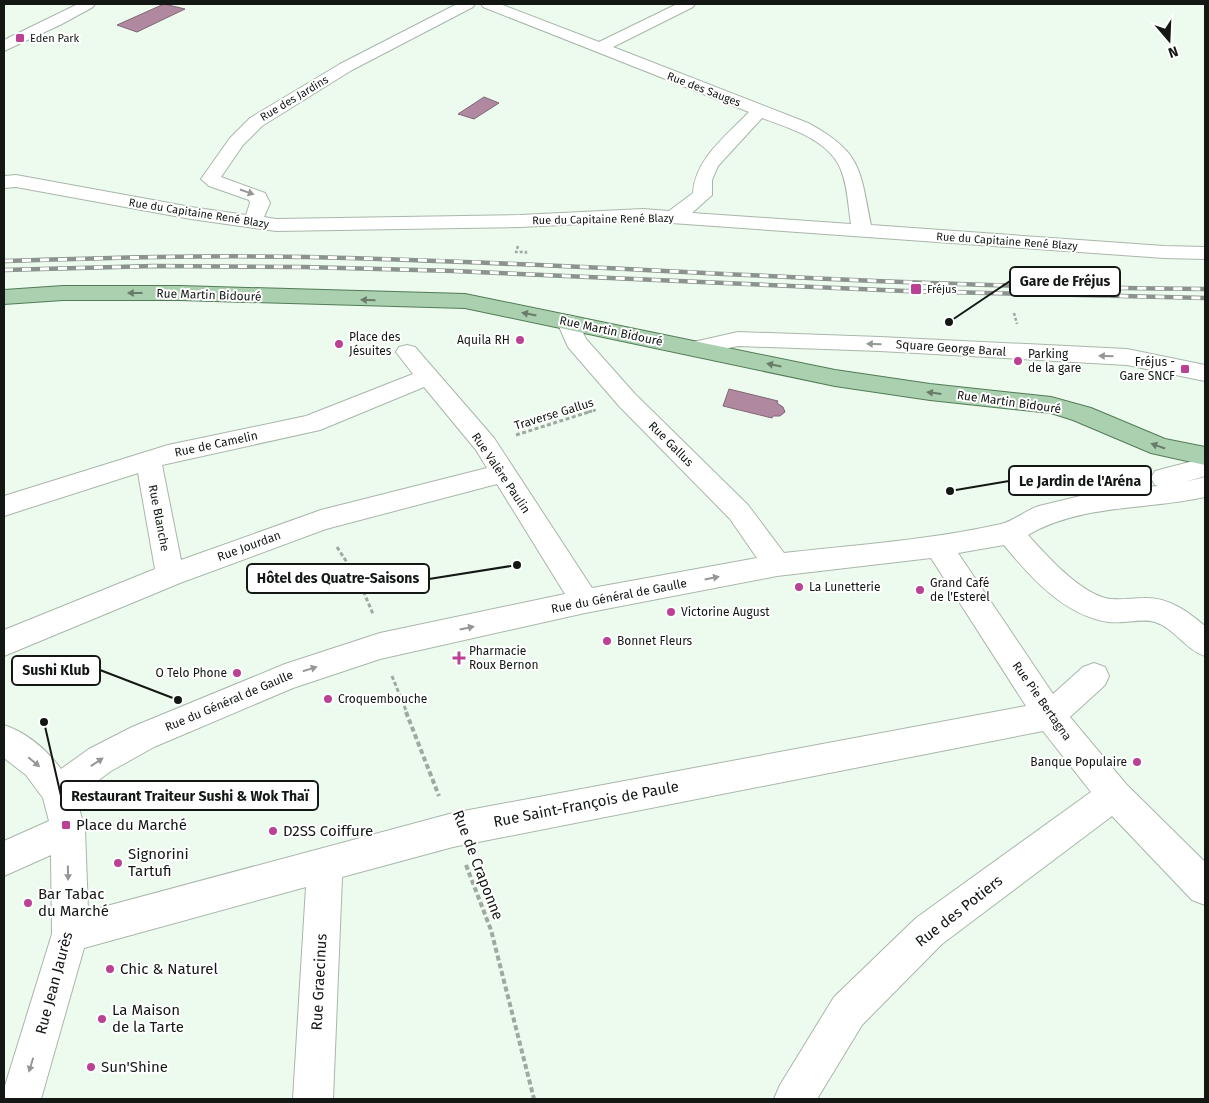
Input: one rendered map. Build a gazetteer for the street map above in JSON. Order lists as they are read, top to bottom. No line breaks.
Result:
{"streets":{"main road":["Rue Martin Bidouré"],"street":["Rue des Sauges","Rue des Jardins","Rue du Capitaine René Blazy","Square George Baral","Rue de Camelin","Rue Gallus","Rue Valère Paulin","Rue Blanche","Rue Jourdan","Rue du Général de Gaulle","Rue Pie Bertagna","Rue Saint-François de Paule","Rue des Potiers","Rue Graecinus","Rue Jean Jaurès"],"path":["Traverse Gallus","Rue de Craponne"]},"crossings":[["Rue des Sauges","Rue du Capitaine René Blazy"],["Rue des Jardins","Rue du Capitaine René Blazy"],["Rue Martin Bidouré","Square George Baral"],["Rue Martin Bidouré","Rue Gallus"],["Traverse Gallus","Rue Gallus"],["Traverse Gallus","Rue Valère Paulin"],["Rue de Camelin","Rue Valère Paulin"],["Rue de Camelin","Rue Blanche"],["Rue Gallus","Rue du Général de Gaulle"],["Rue Valère Paulin","Rue Jourdan"],["Rue Valère Paulin","Rue du Général de Gaulle"],["Rue Blanche","Rue Jourdan"],["Rue Jourdan","Rue de Craponne"],["Rue du Général de Gaulle","Rue Pie Bertagna"],["Rue du Général de Gaulle","Rue de Craponne"],["Rue du Général de Gaulle","Rue Jean Jaurès"],["Rue Pie Bertagna","Rue Saint-François de Paule"],["Rue Pie Bertagna","Rue des Potiers"],["Rue Saint-François de Paule","Rue de Craponne"],["Rue Saint-François de Paule","Rue Graecinus"],["Rue Saint-François de Paule","Rue Jean Jaurès"]],"one_way":["Rue Martin Bidouré","Square George Baral","Rue du Général de Gaulle","Rue Jean Jaurès"],"places":{"transit":["Eden Park","Fréjus","Fréjus - Gare SNCF","Place du Marché"],"other":["Gare de Fréjus","Aquila RH","Place des Jésuites","Parking de la gare","Le Jardin de l'Aréna","Hôtel des Quatre-Saisons","La Lunetterie","Grand Café de l'Esterel","Victorine August","Bonnet Fleurs","O Telo Phone","Croquembouche","Sushi Klub","Restaurant Traiteur Sushi & Wok Thaï","Banque Populaire","D2SS Coiffure","Signorini Tartufi","Bar Tabac du Marché","Chic & Naturel","La Maison de la Tarte","Sun'Shine"],"health":["Pharmacie Roux Bernon"]},"north":"bottom"}
